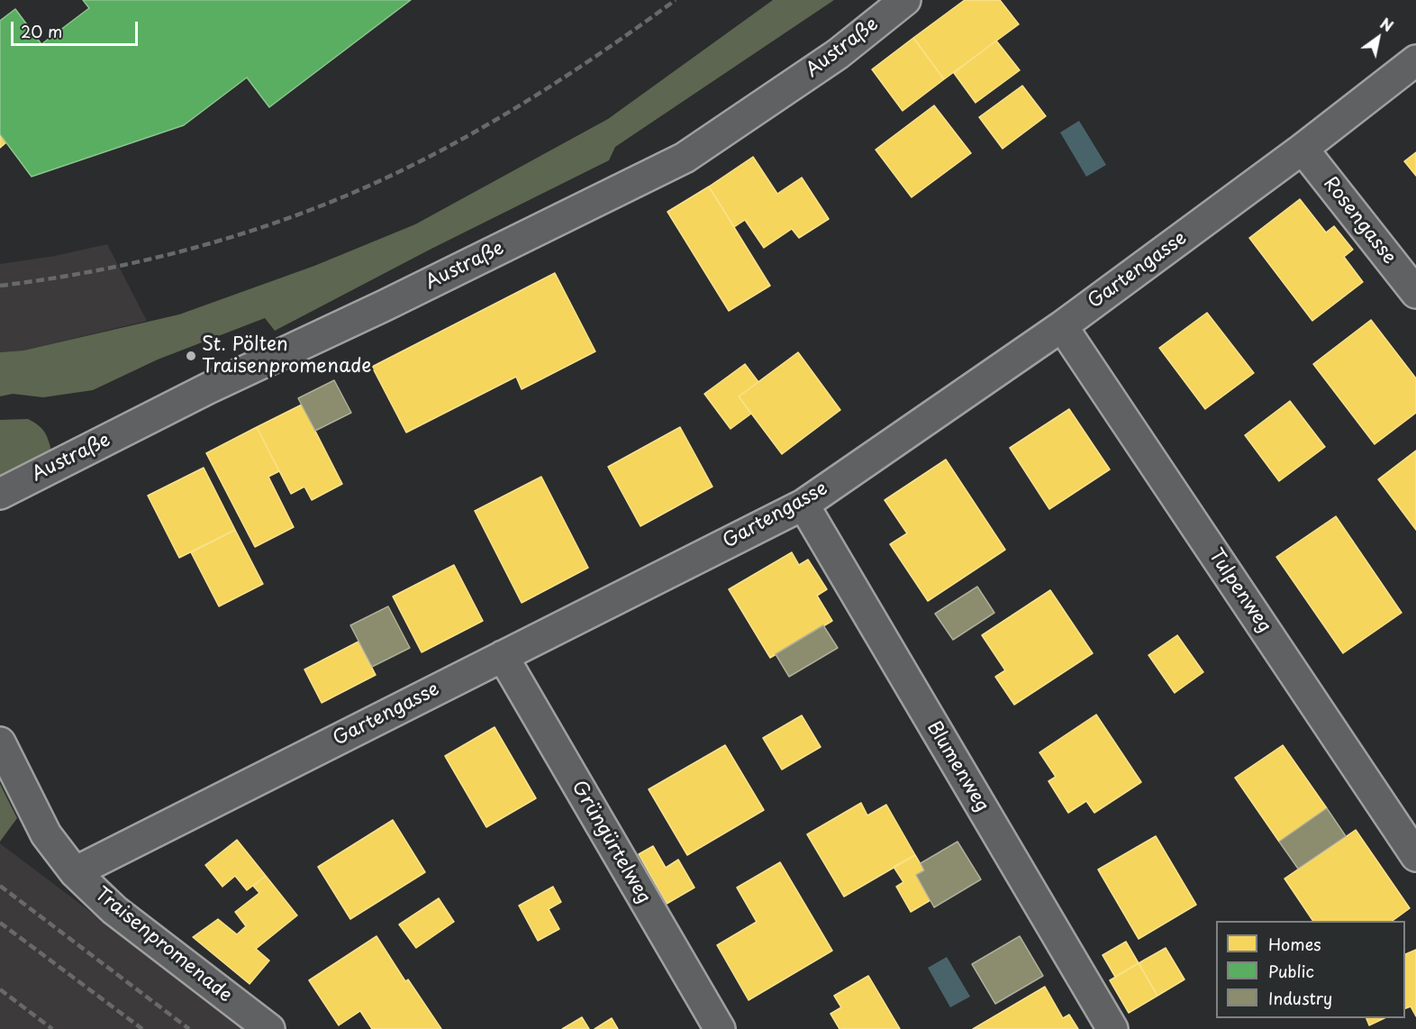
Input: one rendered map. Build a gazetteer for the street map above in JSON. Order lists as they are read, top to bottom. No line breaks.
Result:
{"streets":{"street":["Austraße","Rosengasse","Gartengasse","Tulpenweg","Blumenweg","Grüngürtelweg","Traisenpromenade"]},"crossings":[["Rosengasse","Gartengasse"],["Gartengasse","Tulpenweg"],["Gartengasse","Blumenweg"],["Gartengasse","Grüngürtelweg"],["Gartengasse","Traisenpromenade"]],"places":["St. Pölten Traisenpromenade"],"legend":["Homes","Public","Industry"],"scale_bar":"20 m","north":"top right"}
